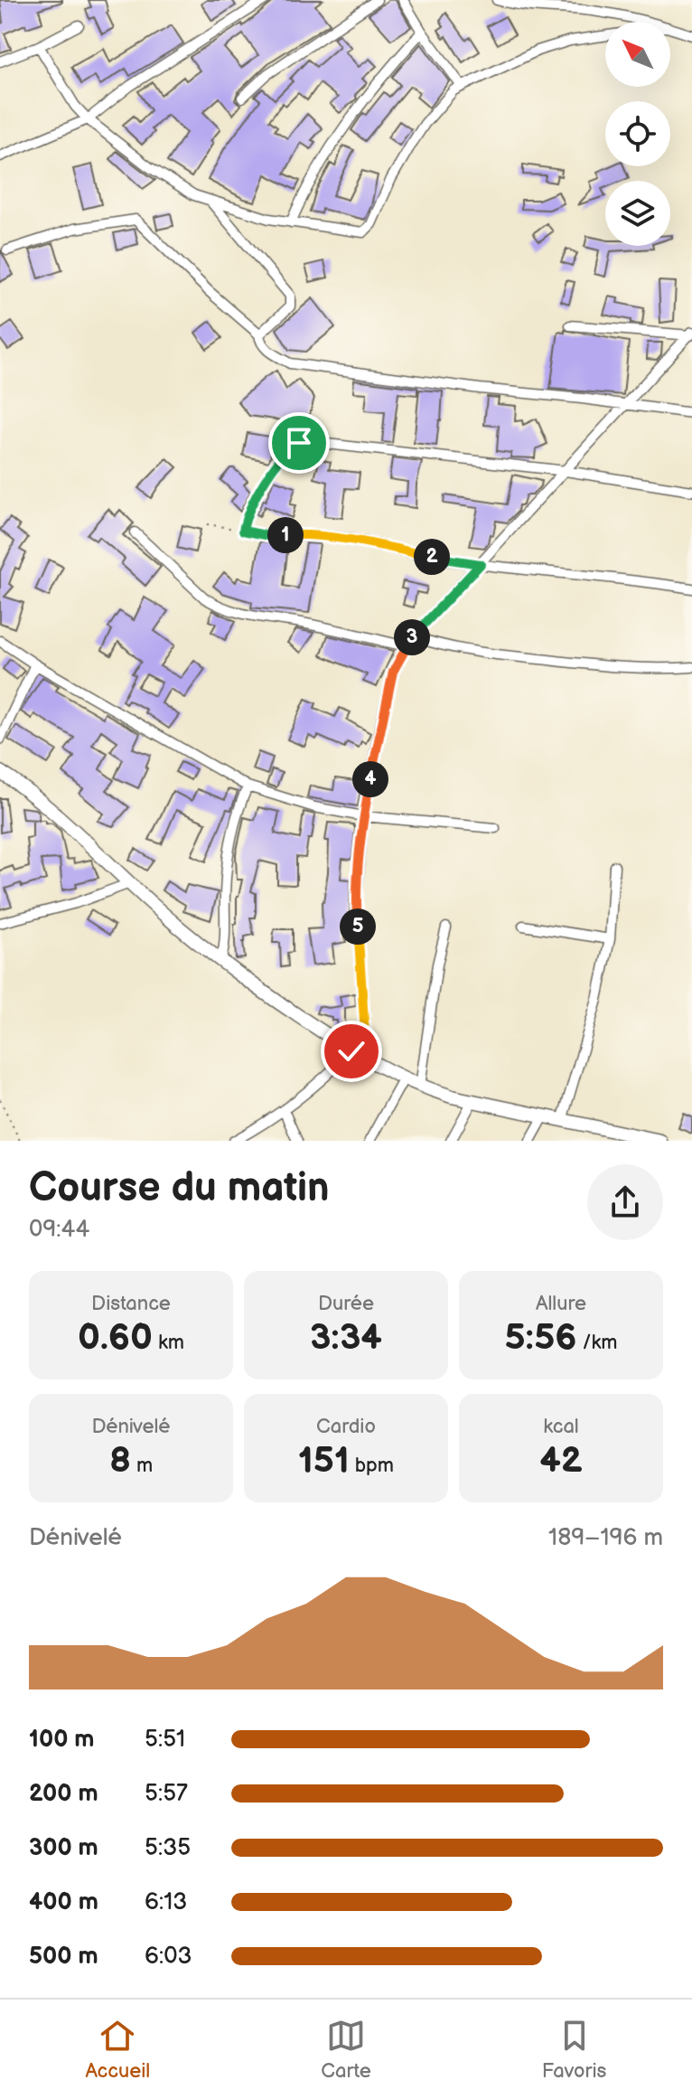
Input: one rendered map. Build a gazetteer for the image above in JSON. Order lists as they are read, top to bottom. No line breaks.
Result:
{"north":"top left","page":{"pins":["1","2","3","4","5"],"heading":["Course du matin","09:44"],"stats":[["Distance","0.60 km"],["Durée","3:34"],["Allure","5:56 /km"],["Dénivelé","8 m"],["Cardio","151 bpm"],["kcal","42"]],"chart":["Dénivelé","189–196 m"],"list":[{"name":"100 m","note":"5:51"},{"name":"200 m","note":"5:57"},{"name":"300 m","note":"5:35"},{"name":"400 m","note":"6:13"},{"name":"500 m","note":"6:03"}],"tabs":["Accueil","Carte","Favoris"]}}
